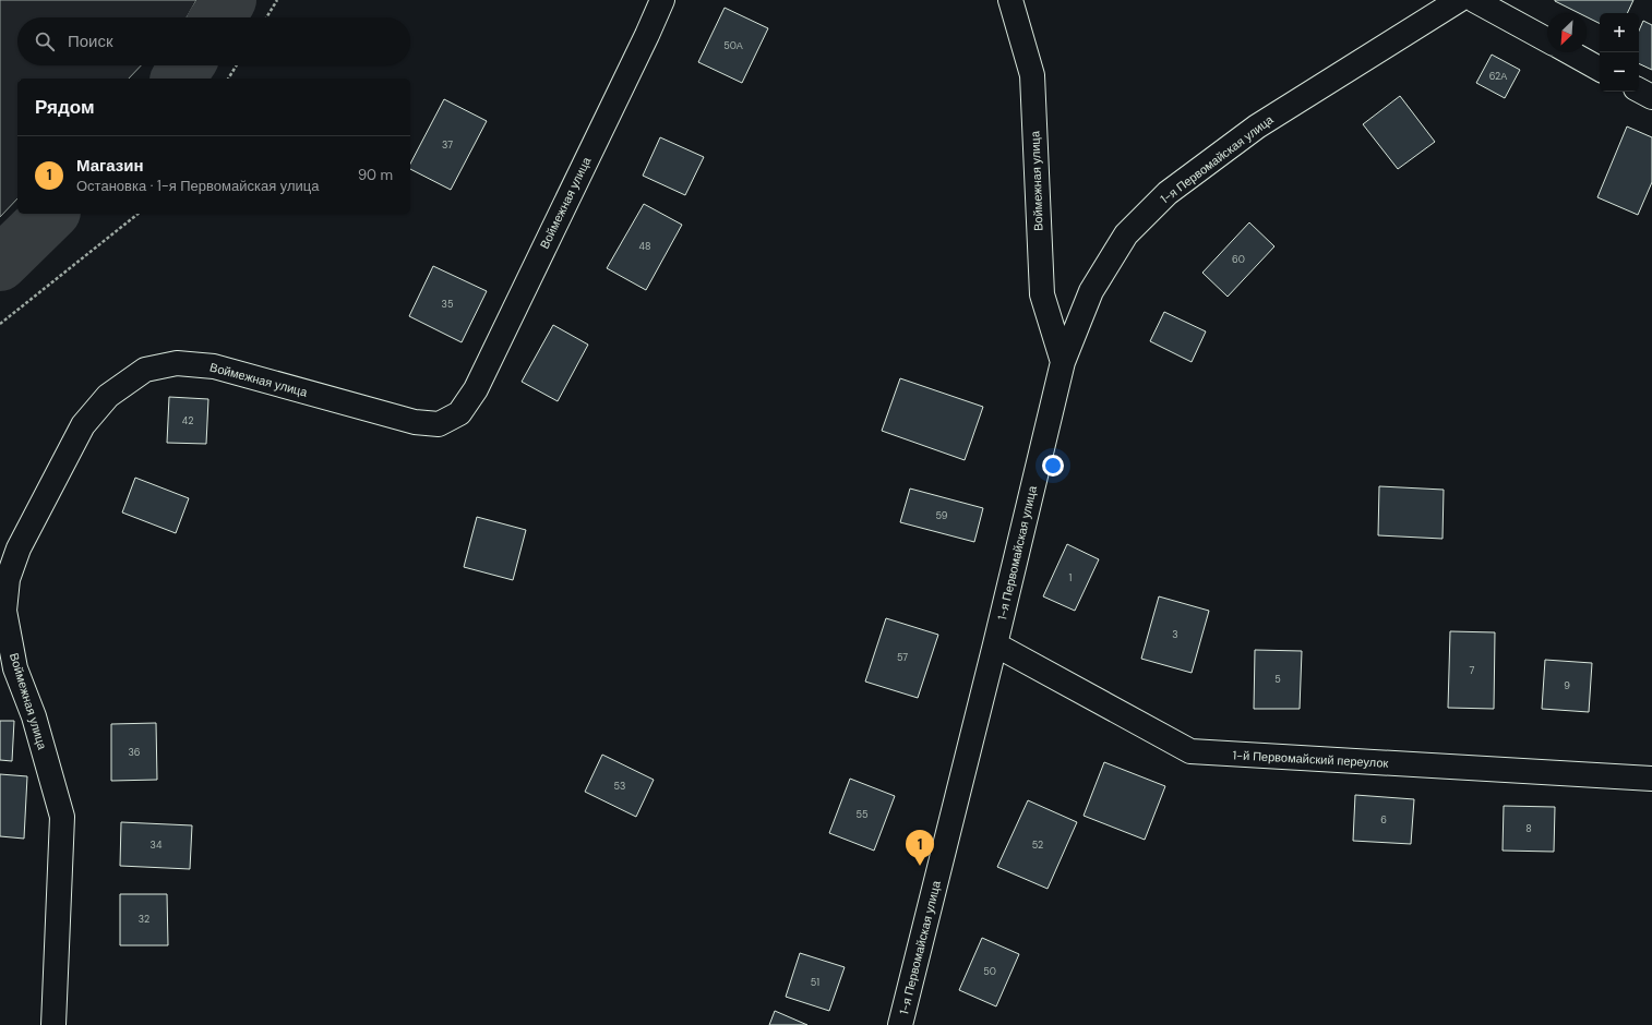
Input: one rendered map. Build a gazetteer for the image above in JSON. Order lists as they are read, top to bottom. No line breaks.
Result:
{"streets":{"street":["1-я Первомайская улица","Воймежная улица","1-й Первомайский переулок"]},"crossings":[["1-я Первомайская улица","Воймежная улица"],["1-я Первомайская улица","1-й Первомайский переулок"]],"house_numbers":["50А","62А","37","48","60","35","42","59","1","3","57","7","5","9","36","53","55","6","8","34","52","32","50","51"],"north":"bottom left","page":{"map_buttons":["+","−"],"search":"Поиск","heading":"Рядом","list":[{"mark":"1","name":"Магазин","note":"Остановка · 1-я Первомайская улица","value":"90 m"}],"pins":"1"}}
